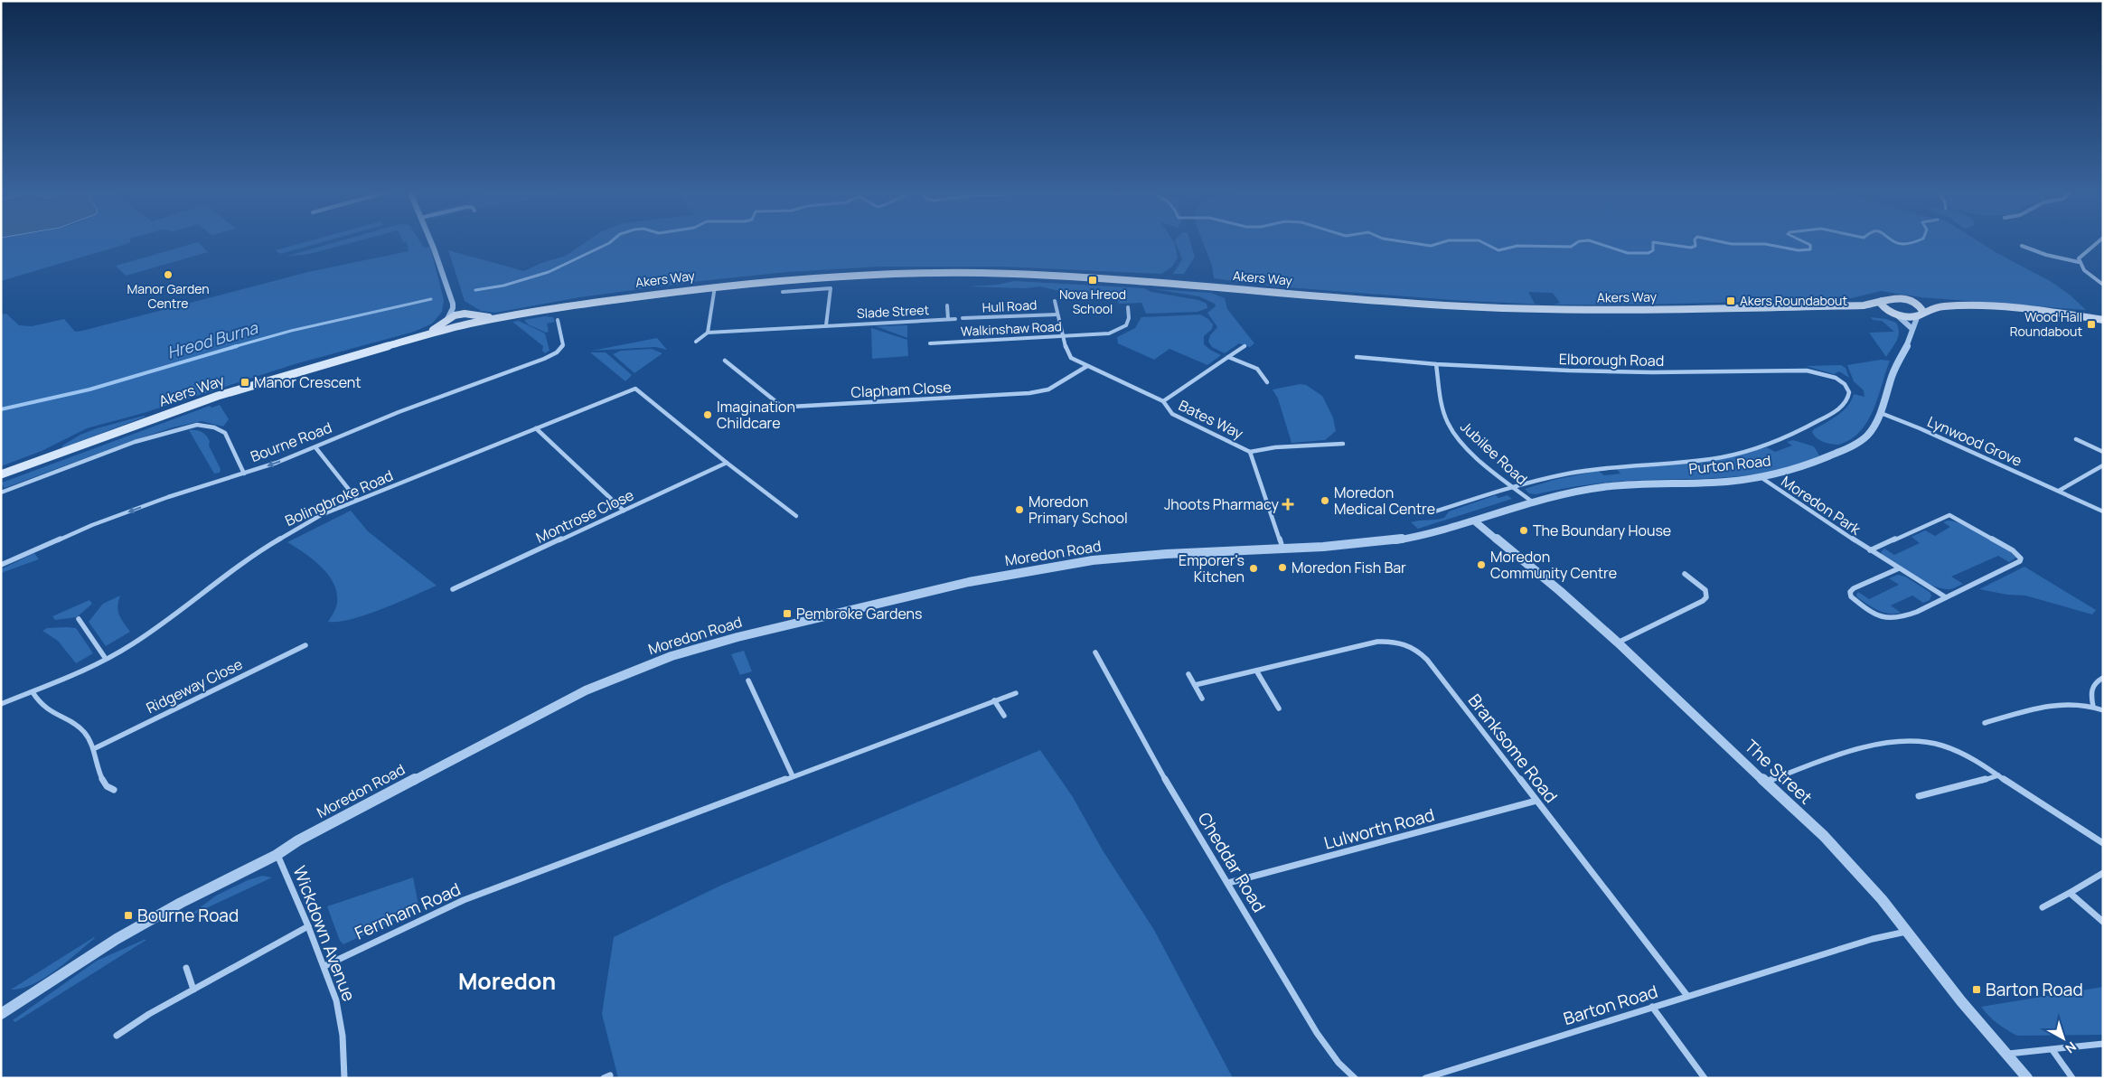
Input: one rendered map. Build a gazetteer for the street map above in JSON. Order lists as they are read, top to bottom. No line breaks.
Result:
{"streets":{"main road":["Akers Way"],"street":["Hull Road","Slade Street","Walkinshaw Road","Elborough Road","Clapham Close","Bates Way","Lynwood Grove","Bourne Road","Jubilee Road","Purton Road","Bolingbroke Road","Moredon Park","Montrose Close","Moredon Road","Ridgeway Close","Branksome Road","The Street","Lulworth Road","Cheddar Road","Fernham Road","Wickdown Avenue","Barton Road"]},"crossings":[["Akers Way","Purton Road"],["Hull Road","Walkinshaw Road"],["Hull Road","Bates Way"],["Walkinshaw Road","Bates Way"],["Elborough Road","Jubilee Road"],["Elborough Road","Purton Road"],["Clapham Close","Bates Way"],["Bates Way","Moredon Road"],["Lynwood Grove","Purton Road"],["Jubilee Road","Purton Road"],["Purton Road","Moredon Park"],["Purton Road","Moredon Road"],["Purton Road","The Street"],["Bolingbroke Road","Montrose Close"],["Moredon Road","The Street"],["Moredon Road","Wickdown Avenue"],["Branksome Road","Lulworth Road"],["Branksome Road","Barton Road"],["The Street","Barton Road"],["Lulworth Road","Cheddar Road"],["Fernham Road","Wickdown Avenue"]],"one_way":["Bourne Road"],"districts":["Moredon"],"water":["Hreod Burna"],"places":{"other":["Manor Garden Centre","Imagination Childcare","Moredon Medical Centre","Moredon Primary School","The Boundary House","Moredon Community Centre","Moredon Fish Bar","Emporer's Kitchen"],"transit":["Nova Hreod School","Akers Roundabout","Wood Hall Roundabout","Manor Crescent","Pembroke Gardens","Bourne Road","Barton Road"],"health":["Jhoots Pharmacy"]},"north":"bottom right"}
